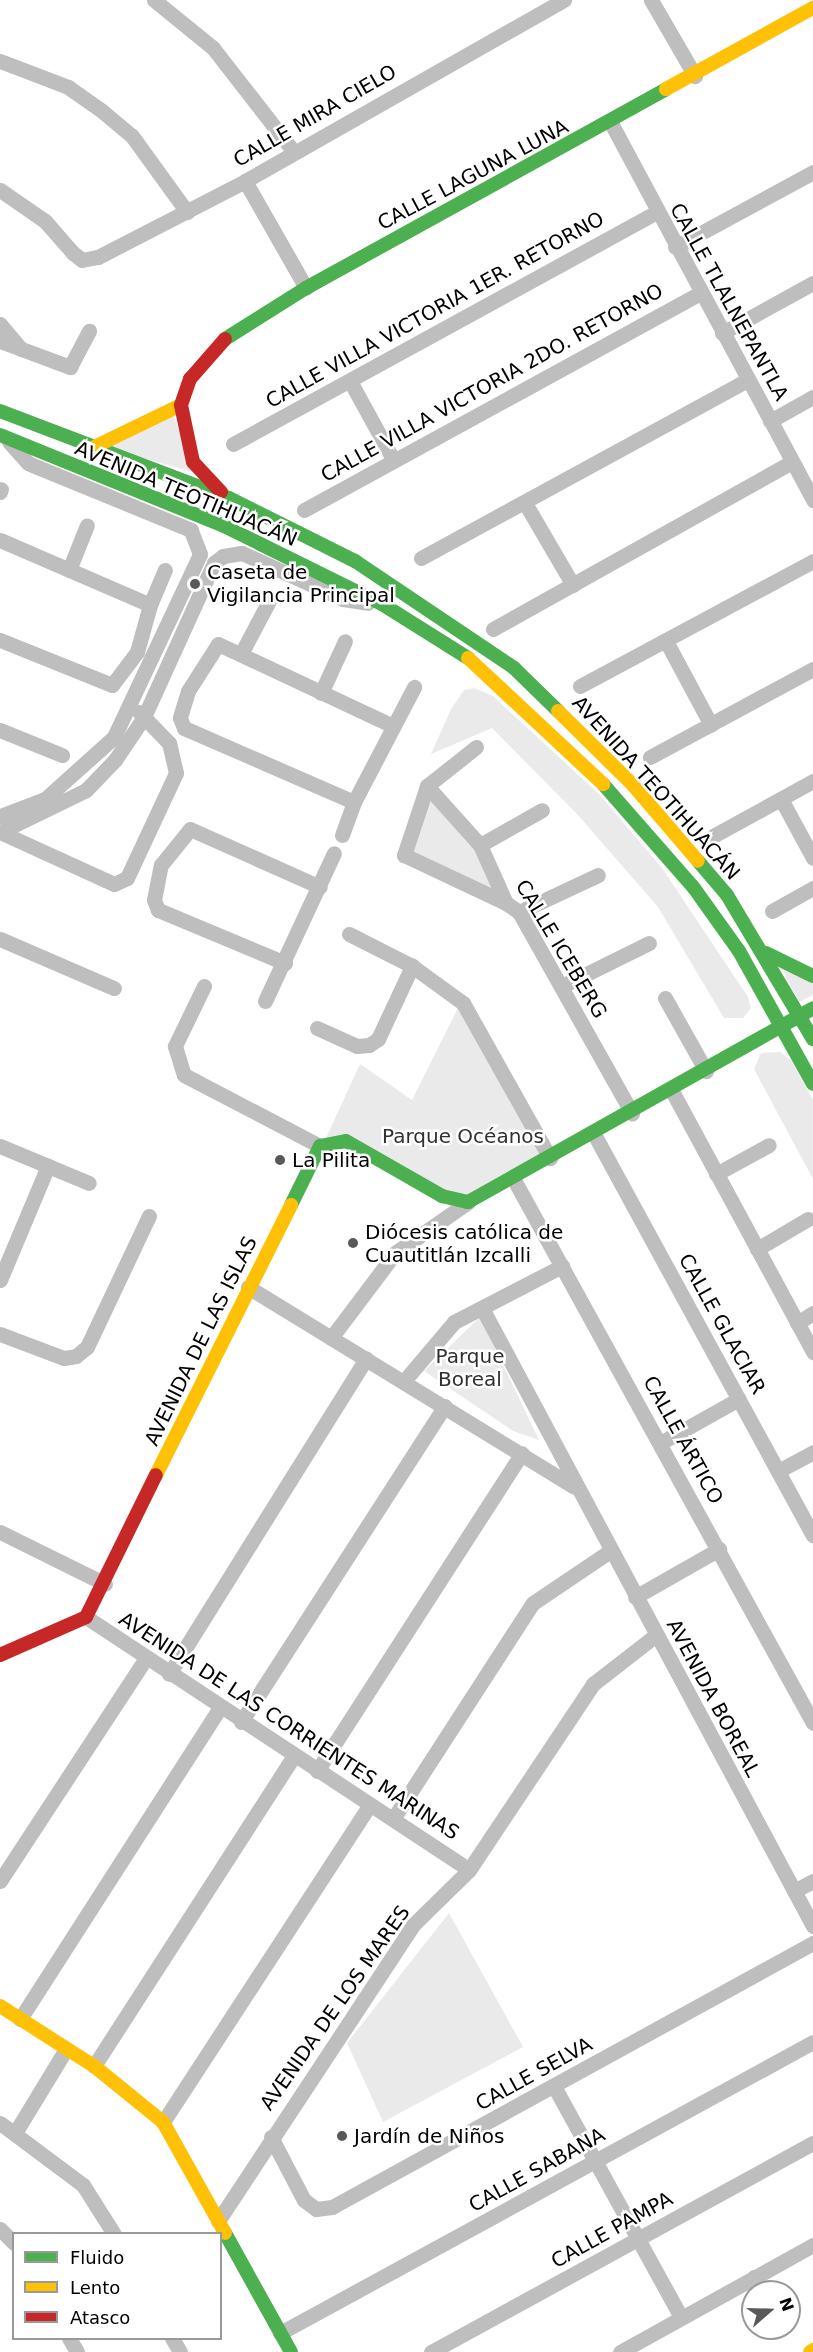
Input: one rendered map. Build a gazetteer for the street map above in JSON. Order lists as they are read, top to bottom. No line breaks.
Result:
{"streets":{"street":["CALLE MIRA CIELO","CALLE LAGUNA LUNA","CALLE TLALNEPANTLA","CALLE VILLA VICTORIA 1ER. RETORNO","CALLE VILLA VICTORIA 2DO. RETORNO","AVENIDA TEOTIHUACÁN","CALLE ICEBERG","CALLE GLACIAR","AVENIDA DE LAS ISLAS","CALLE ÁRTICO","AVENIDA BOREAL","AVENIDA DE LAS CORRIENTES MARINAS","AVENIDA DE LOS MARES","CALLE SELVA","CALLE SABANA","CALLE PAMPA"]},"crossings":[["CALLE LAGUNA LUNA","CALLE TLALNEPANTLA"],["CALLE TLALNEPANTLA","CALLE VILLA VICTORIA 1ER. RETORNO"],["CALLE TLALNEPANTLA","CALLE VILLA VICTORIA 2DO. RETORNO"],["AVENIDA DE LAS ISLAS","AVENIDA BOREAL"],["AVENIDA DE LAS ISLAS","AVENIDA DE LAS CORRIENTES MARINAS"],["AVENIDA BOREAL","AVENIDA DE LOS MARES"],["AVENIDA DE LAS CORRIENTES MARINAS","AVENIDA DE LOS MARES"],["AVENIDA DE LOS MARES","CALLE SELVA"]],"parks":["Parque Océanos","Parque Boreal"],"places":["Caseta de Vigilancia Principal","La Pilita","Diócesis católica de Cuautitlán Izcalli","Jardín de Niños"],"legend":["Fluido","Lento","Atasco"],"north":"right"}
